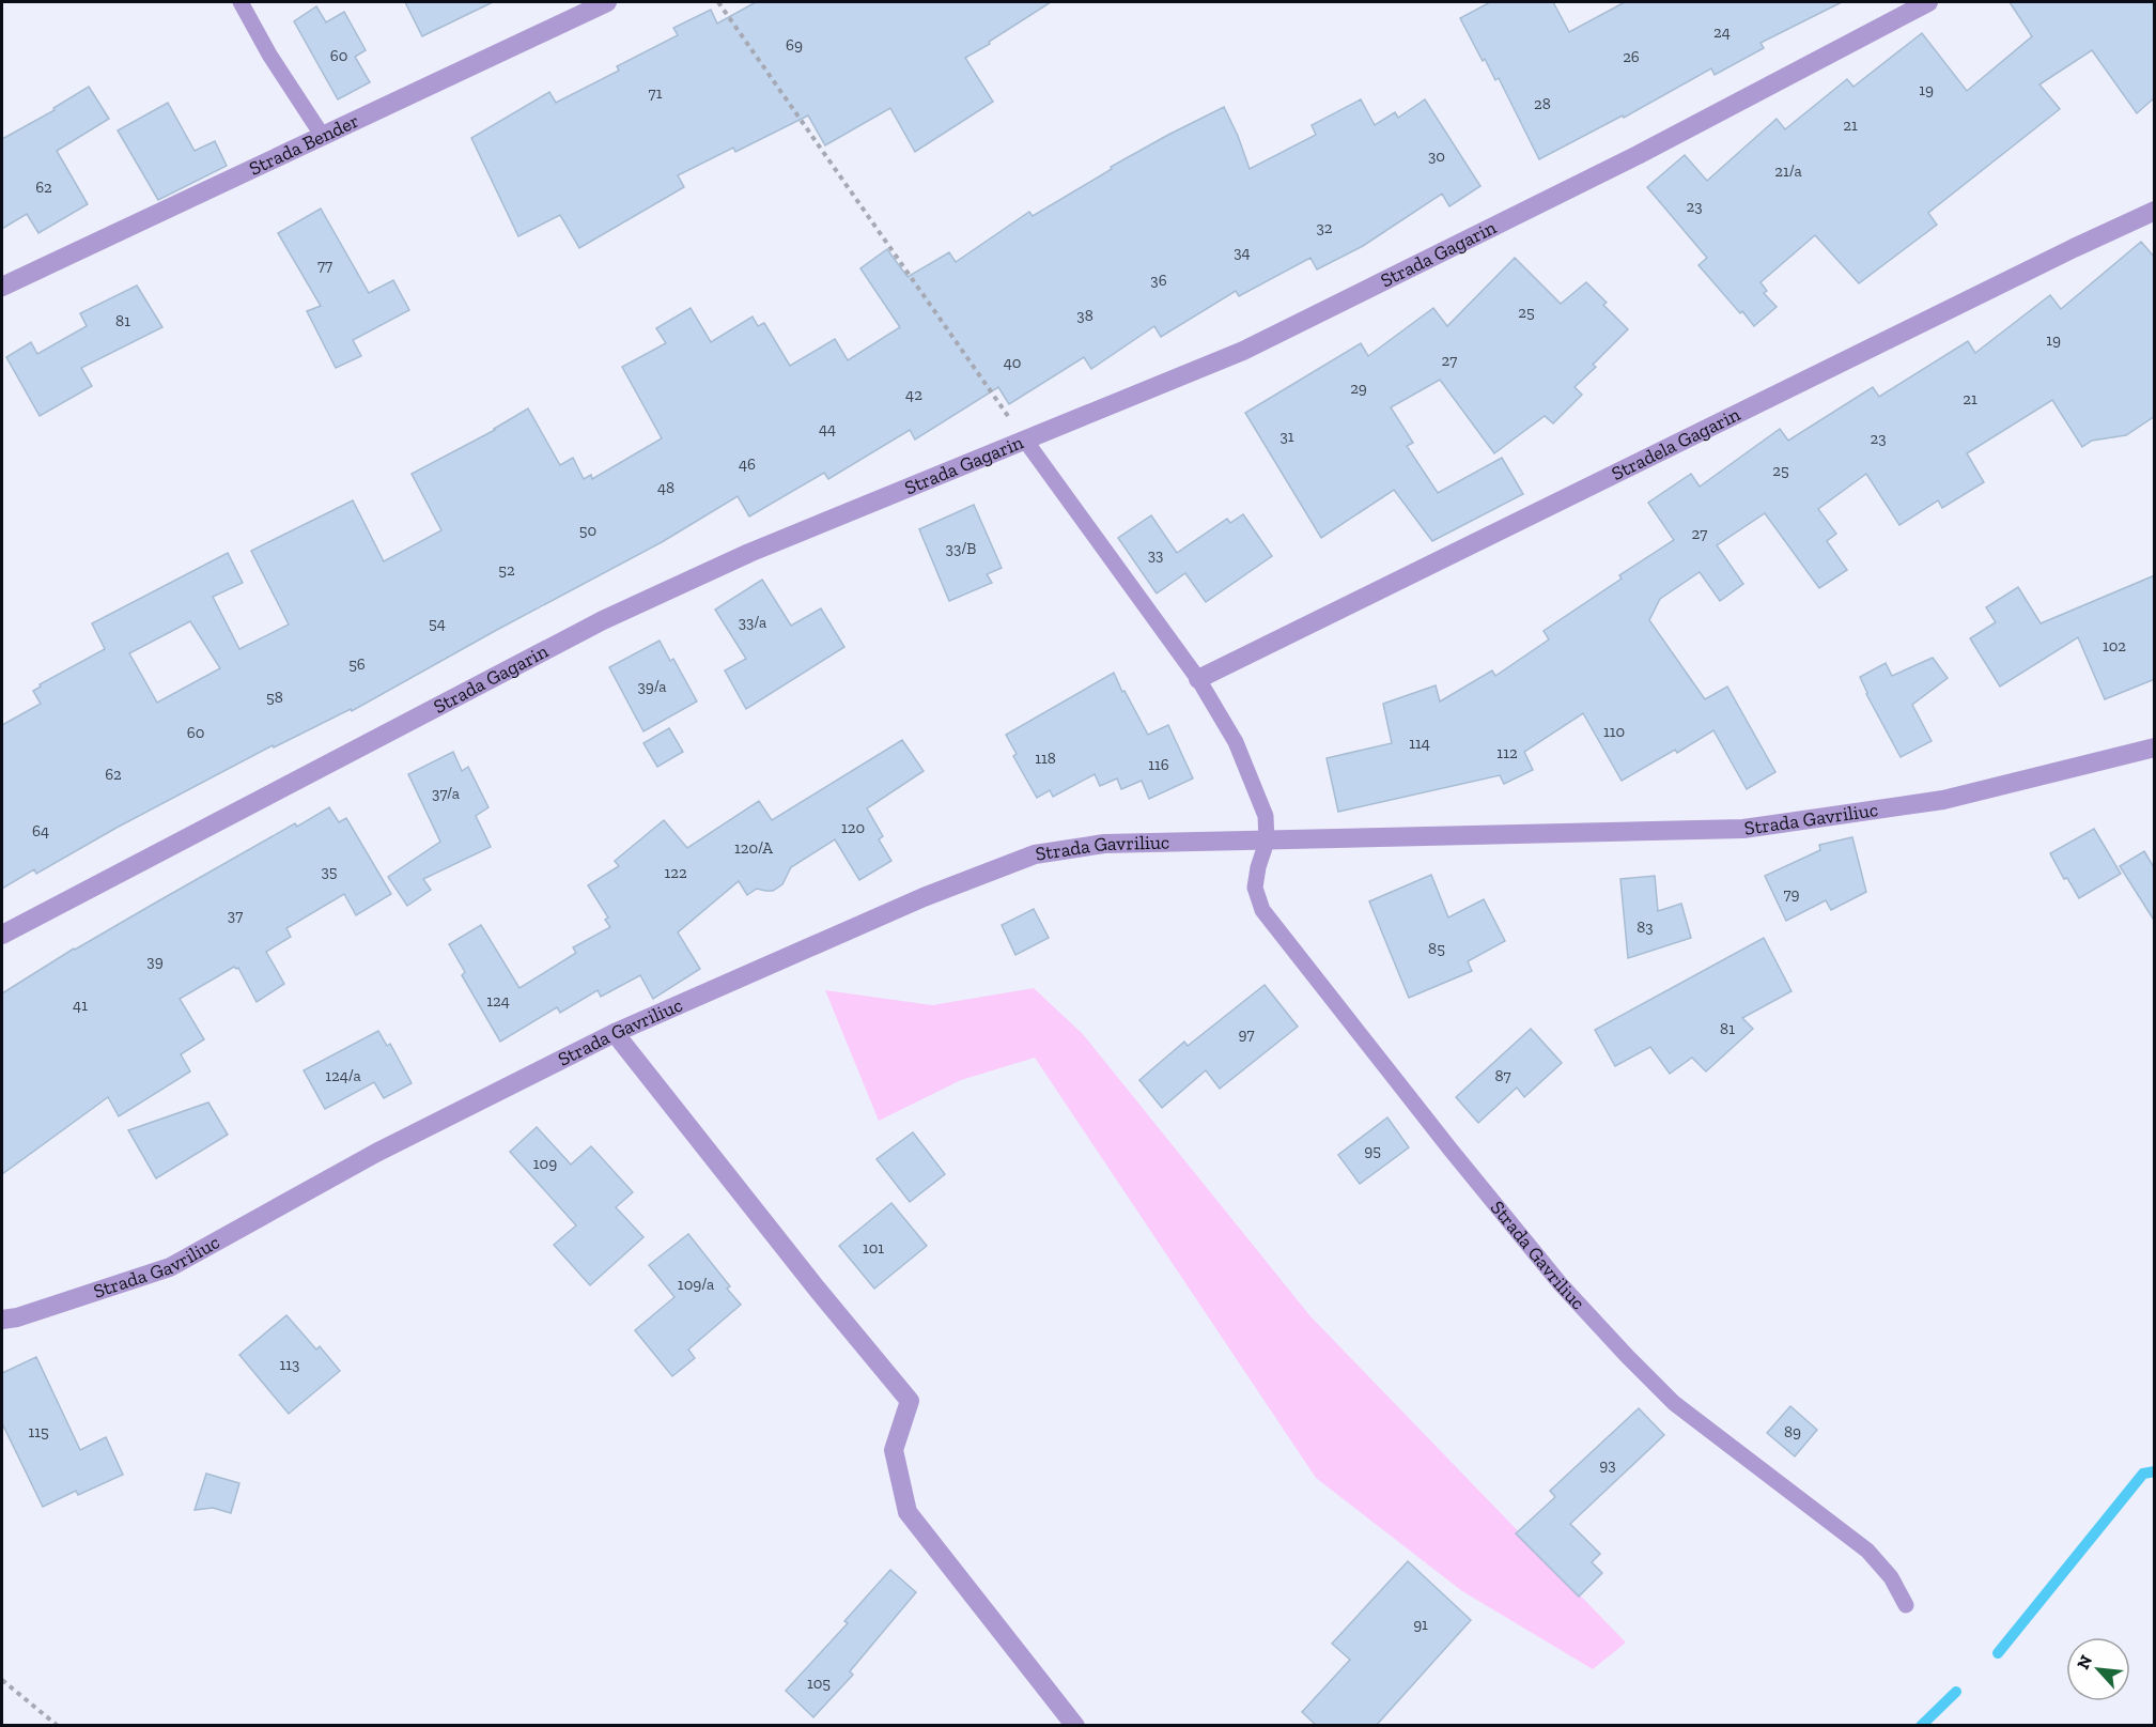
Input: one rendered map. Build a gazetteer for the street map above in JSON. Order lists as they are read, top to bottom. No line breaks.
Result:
{"streets":{"street":["Strada Bender","Strada Gagarin","Stradela Gagarin","Strada Gavriliuc"]},"house_numbers":["24","69","60","26","19","71","28","21","30","21/a","62","23","32","34","77","36","25","38","81","19","27","40","29","42","21","44","31","23","46","25","48","50","27","33/B","33","52","33/a","54","102","56","39/a","58","110","60","114","112","118","116","62","37/a","120","64","120/A","35","122","79","37","83","85","39","124","41","81","97","124/a","87","95","109","101","109/a","113","115","89","93","91","105"],"north":"top left"}
